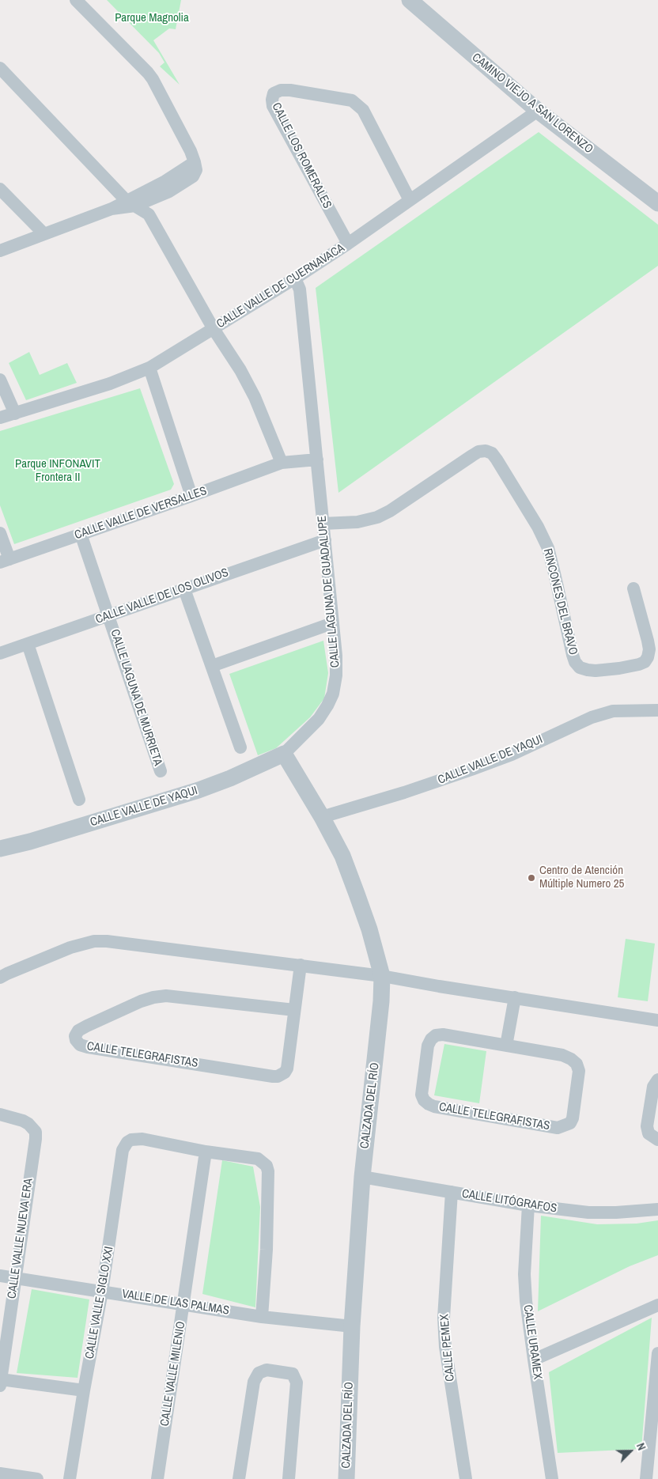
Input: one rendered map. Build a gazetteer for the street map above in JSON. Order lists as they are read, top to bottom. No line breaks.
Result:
{"streets":{"street":["CAMINO VIEJO A SAN LORENZO","CALLE LOS ROMERALES","CALLE VALLE DE CUERNAVACA","CALLE VALLE DE VERSALLES","CALLE LAGUNA DE GUADALUPE","CALLE VALLE DE LOS OLIVOS","RINCONES DEL BRAVO","CALLE LAGUNA DE MURRIETA","CALLE VALLE DE YAQUI","CALLE TELEGRAFISTAS","CALZADA DEL RÍO","CALLE LITÓGRAFOS","CALLE VALLE NUEVA ERA","CALLE VALLE SIGLO XXI","VALLE DE LAS PALMAS","CALLE URAMEX","CALLE PEMEX","CALLE VALLE MILENIO"]},"crossings":[["CAMINO VIEJO A SAN LORENZO","CALLE VALLE DE CUERNAVACA"],["CALLE LOS ROMERALES","CALLE VALLE DE CUERNAVACA"],["CALLE VALLE DE CUERNAVACA","CALLE LAGUNA DE GUADALUPE"],["CALLE VALLE DE VERSALLES","CALLE LAGUNA DE MURRIETA"],["CALLE LAGUNA DE GUADALUPE","CALLE VALLE DE LOS OLIVOS"],["CALLE LAGUNA DE GUADALUPE","RINCONES DEL BRAVO"],["CALLE LAGUNA DE GUADALUPE","CALLE VALLE DE YAQUI"],["CALLE LAGUNA DE GUADALUPE","CALZADA DEL RÍO"],["CALLE VALLE DE LOS OLIVOS","CALLE LAGUNA DE MURRIETA"],["CALLE VALLE DE YAQUI","CALZADA DEL RÍO"],["CALZADA DEL RÍO","CALLE LITÓGRAFOS"],["CALZADA DEL RÍO","VALLE DE LAS PALMAS"],["CALLE LITÓGRAFOS","CALLE URAMEX"],["CALLE LITÓGRAFOS","CALLE PEMEX"],["CALLE VALLE NUEVA ERA","VALLE DE LAS PALMAS"],["CALLE VALLE SIGLO XXI","VALLE DE LAS PALMAS"],["CALLE VALLE SIGLO XXI","CALLE VALLE MILENIO"],["VALLE DE LAS PALMAS","CALLE VALLE MILENIO"]],"parks":["Parque Magnolia","Parque INFONAVIT Frontera II"],"places":["Centro de Atención Múltiple Numero 25"],"north":"top right"}
